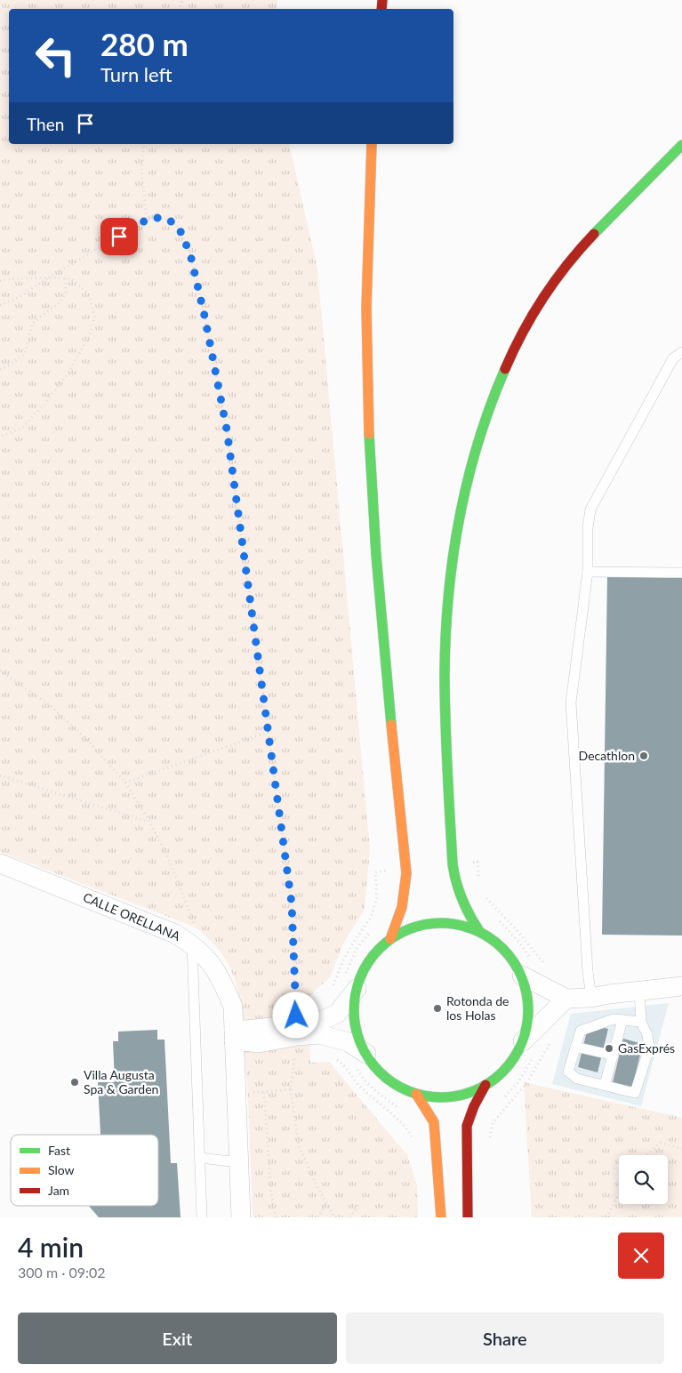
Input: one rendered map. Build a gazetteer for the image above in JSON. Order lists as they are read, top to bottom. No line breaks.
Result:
{"streets":{"street":["CALLE ORELLANA"]},"places":["Decathlon","Rotonda de los Holas","GasExprés","Villa Augusta Spa & Garden"],"legend":["Fast","Slow","Jam"],"page":{"turn":["280 m","Turn left"],"then":"Then","heading":["4 min","300 m · 09:02"],"buttons":["Exit","Share"]}}
